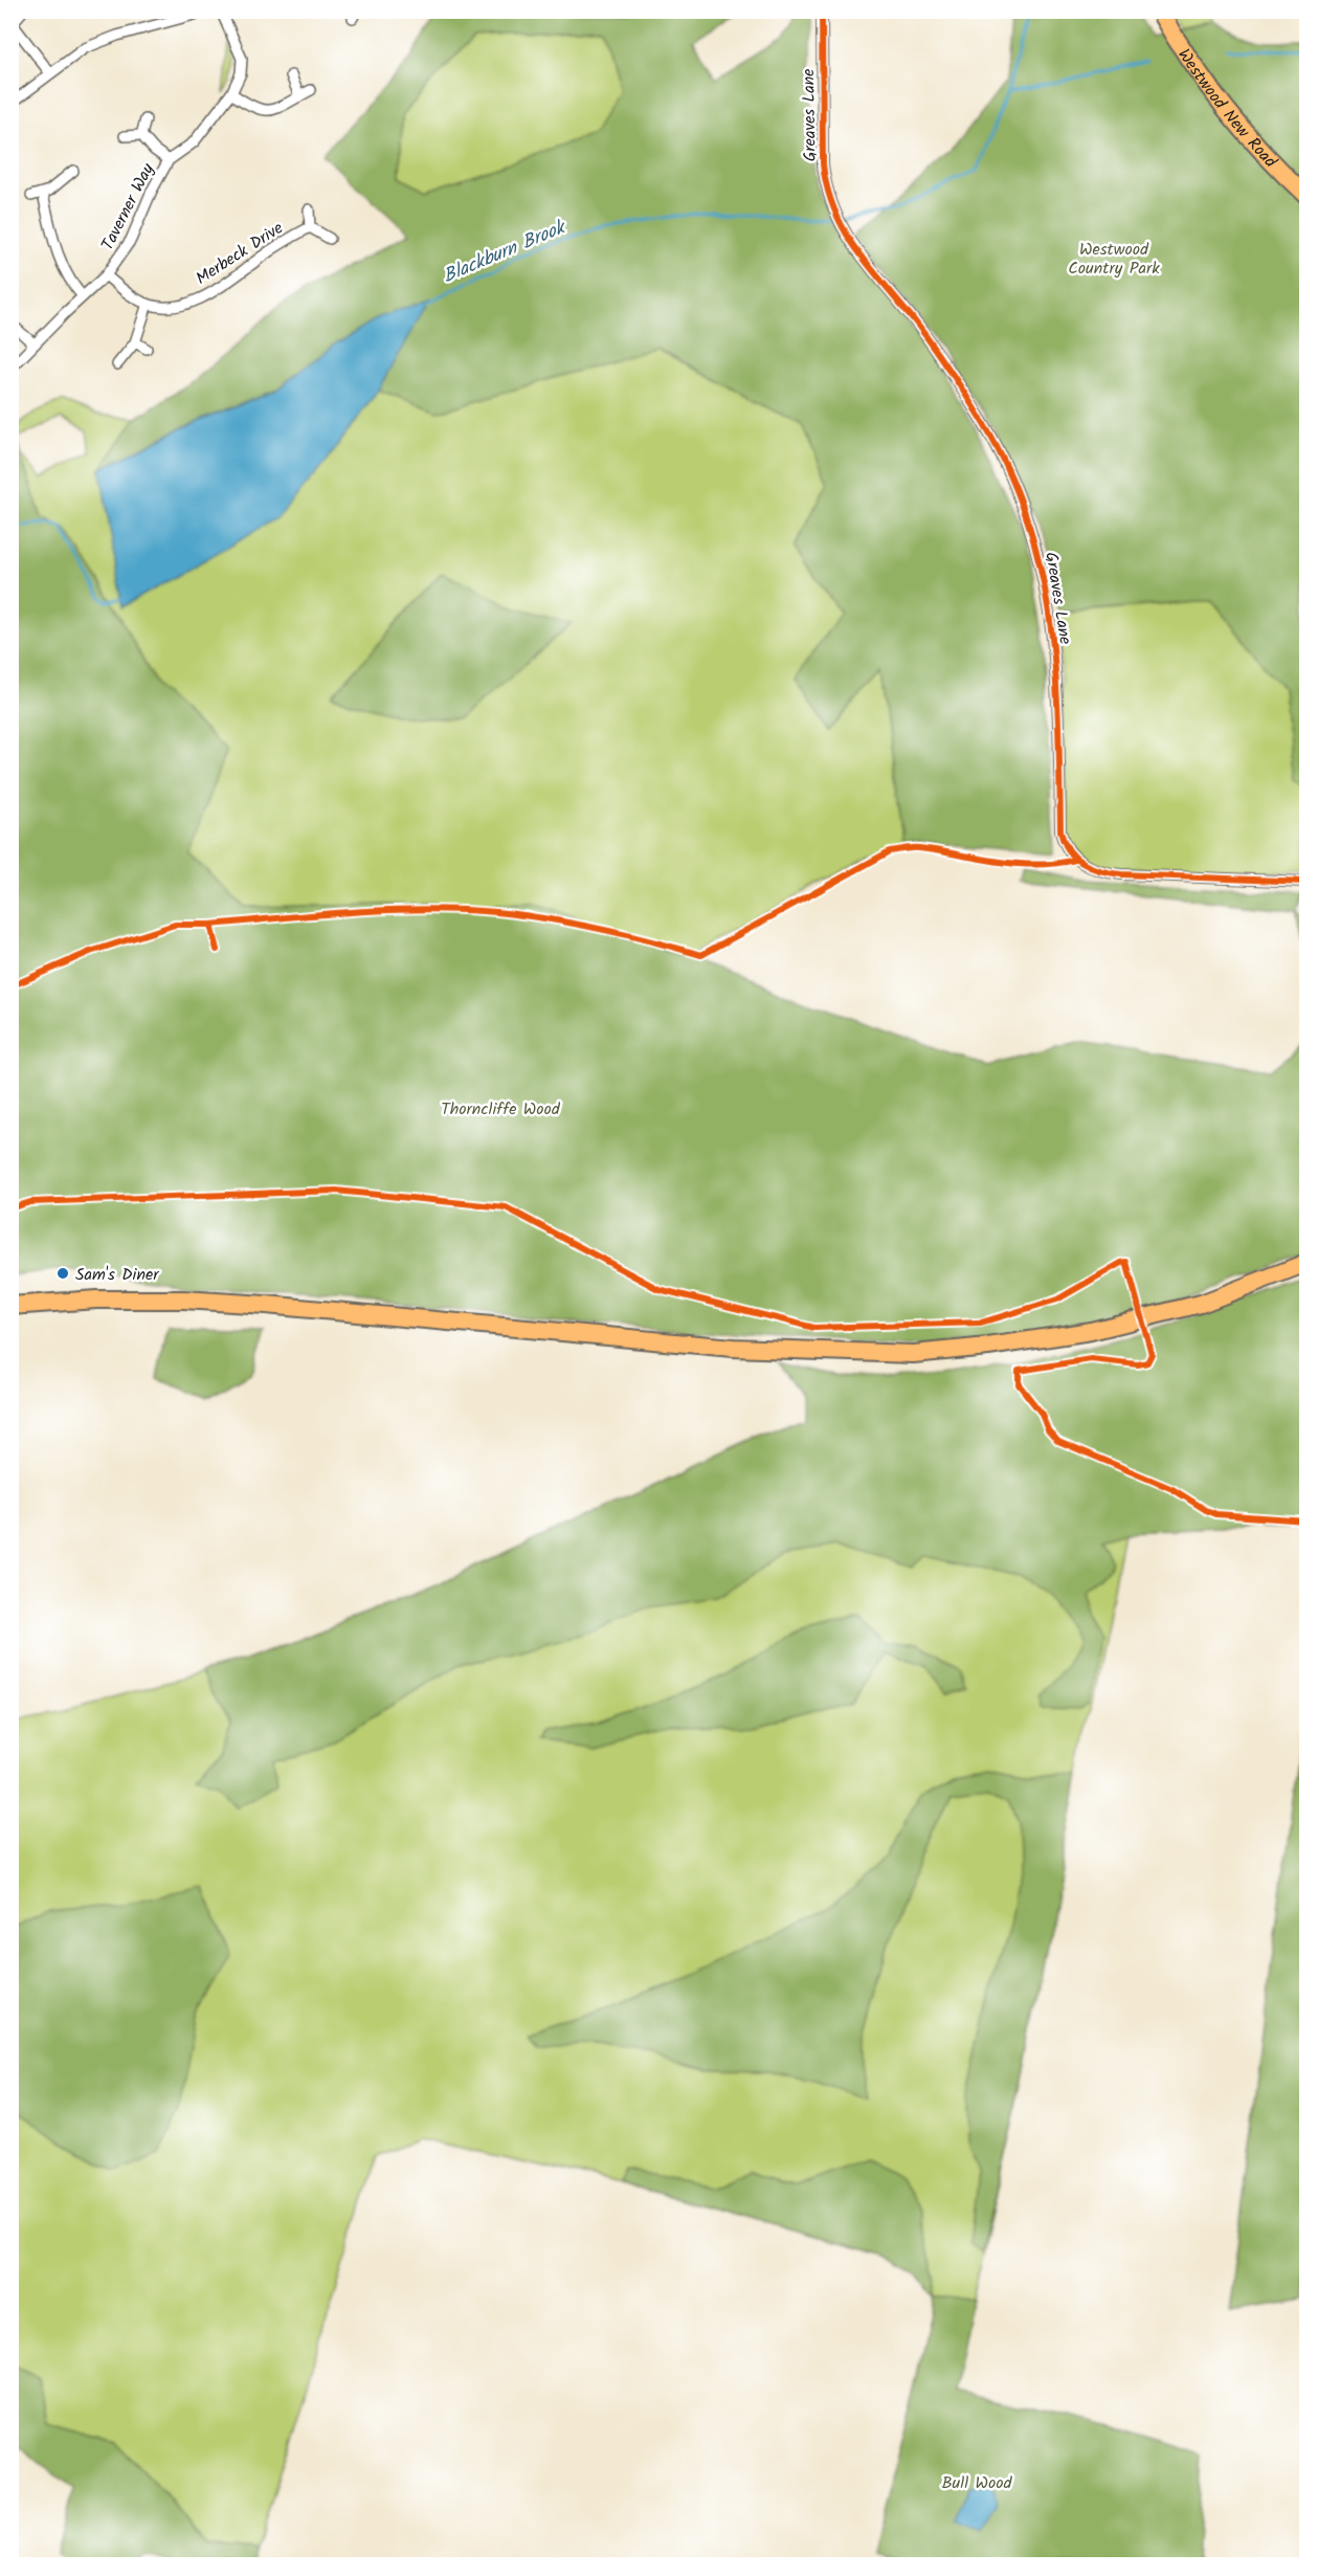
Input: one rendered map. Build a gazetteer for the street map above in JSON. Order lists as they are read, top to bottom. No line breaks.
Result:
{"streets":{"highway":["Westwood New Road"],"street":["Greaves Lane","Taverner Way","Merbeck Drive"]},"crossings":[["Taverner Way","Merbeck Drive"]],"water":["Blackburn Brook"],"parks":["Westwood Country Park","Thorncliffe Wood","Bull Wood"],"places":["Sam's Diner"]}
